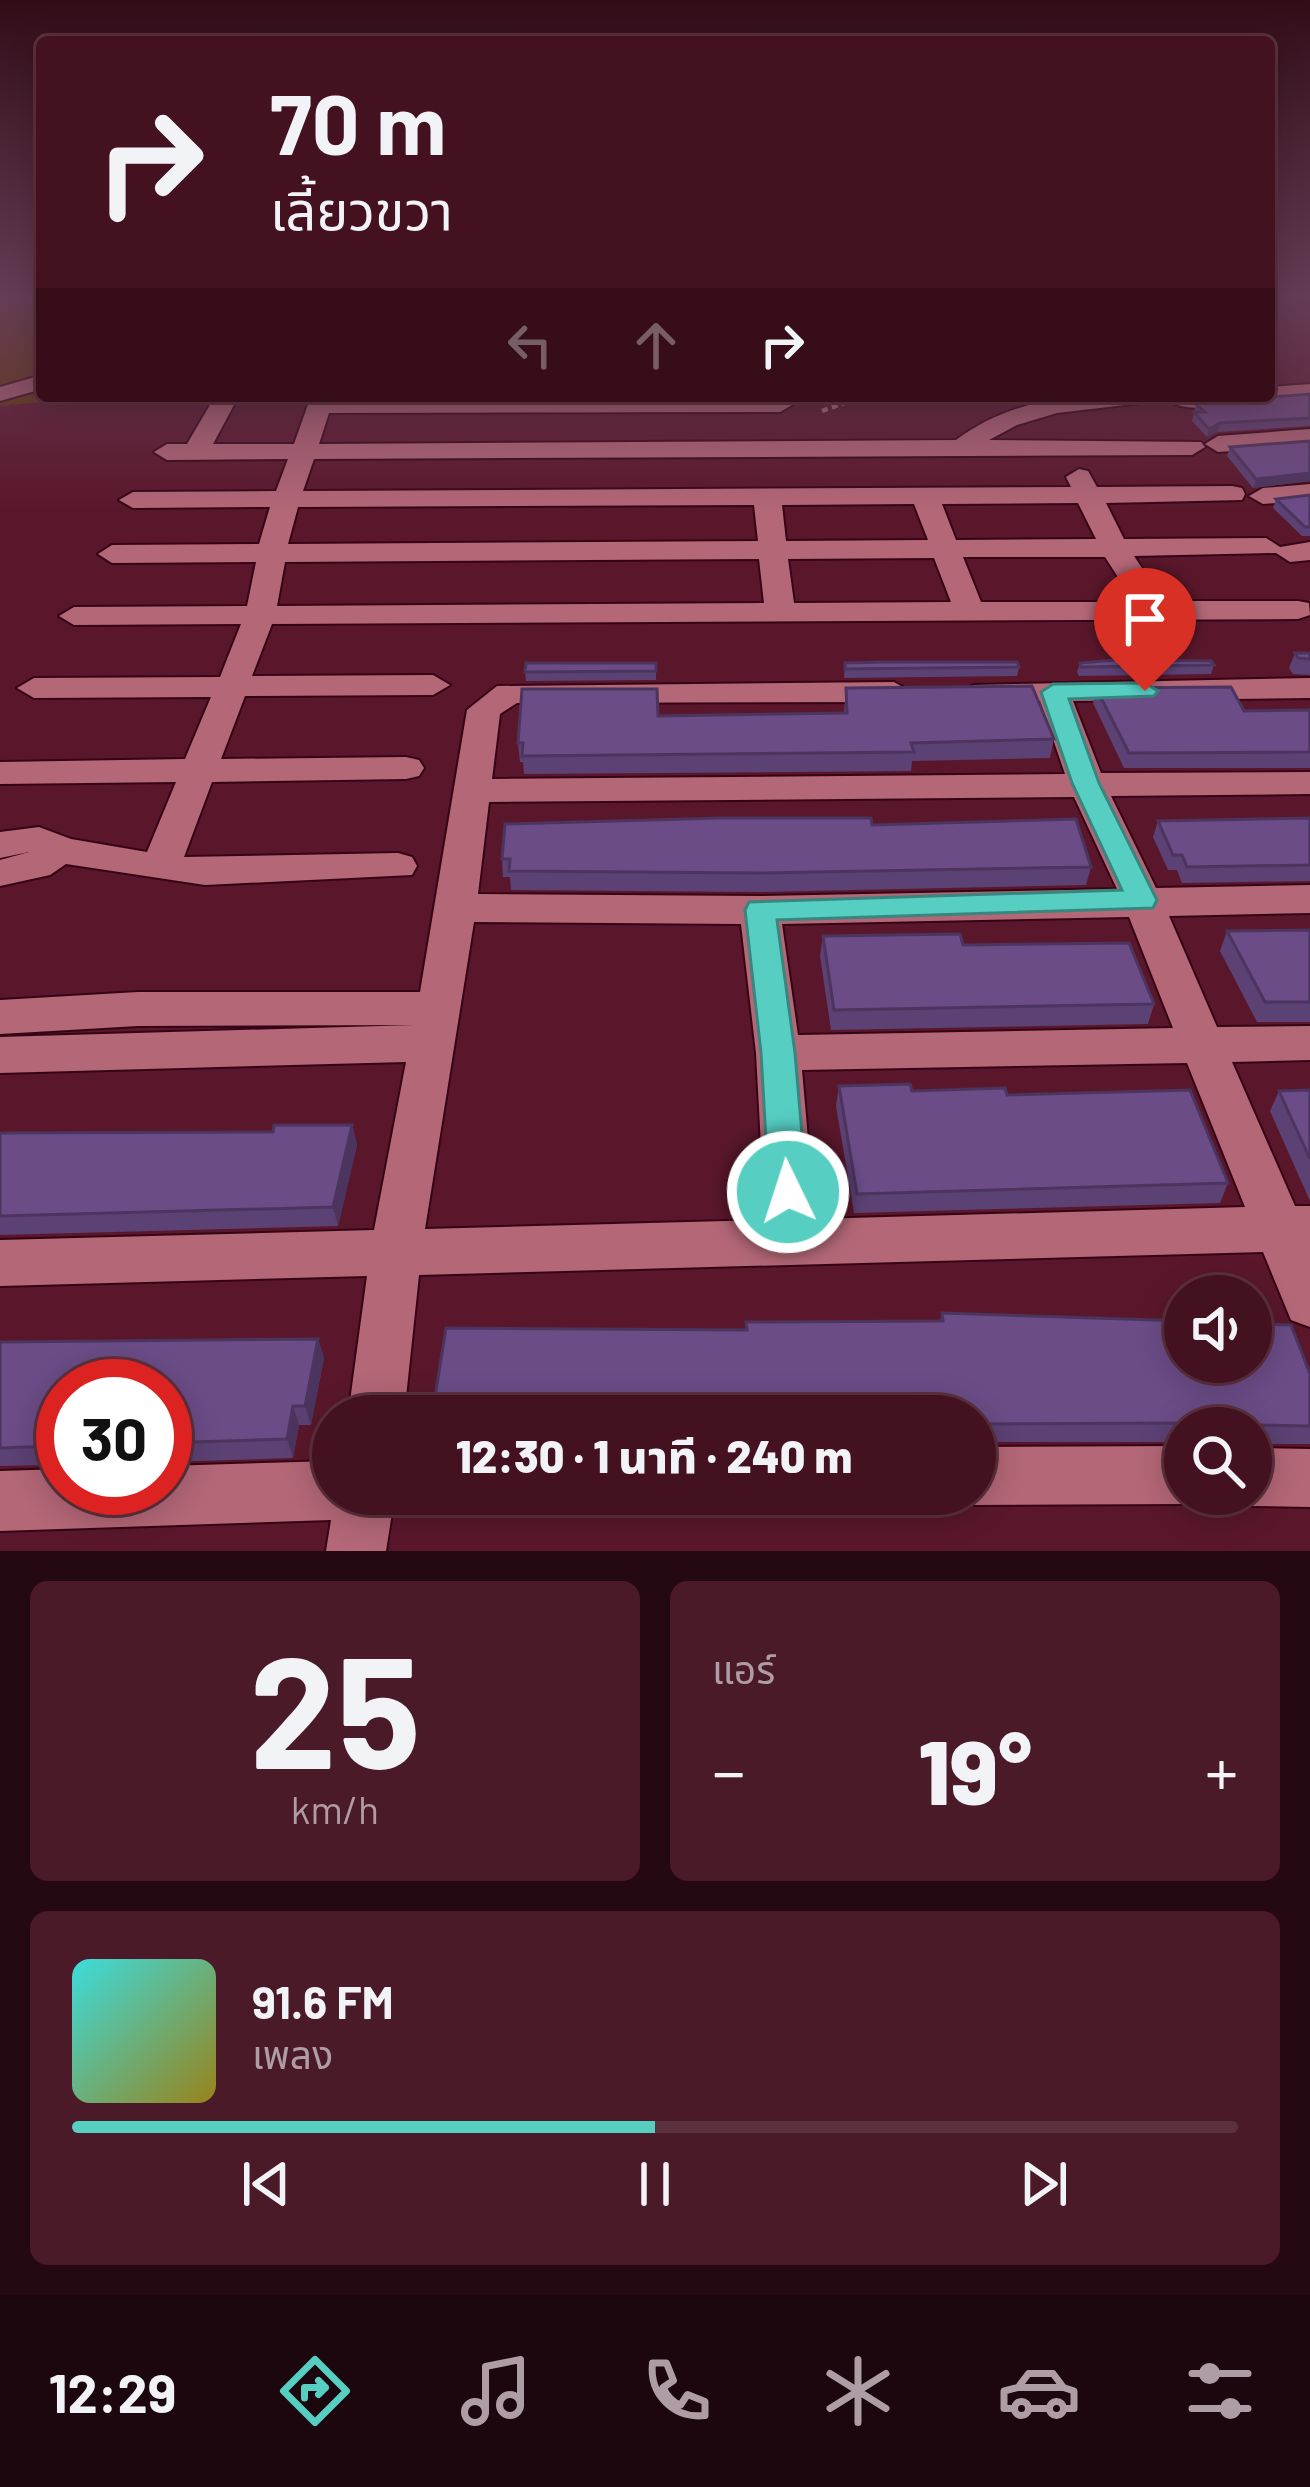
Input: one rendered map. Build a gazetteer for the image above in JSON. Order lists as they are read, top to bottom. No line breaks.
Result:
{"page":{"turn":["70 m","เลี้ยวขวา"],"limit":"30","trip":"12:30 · 1 นาที · 240 m","tile":[["25","km/h"],"แอร์"],"heat":["−","19°","+"],"song":["91.6 FM","เพลง"],"tabs":"12:29"}}
